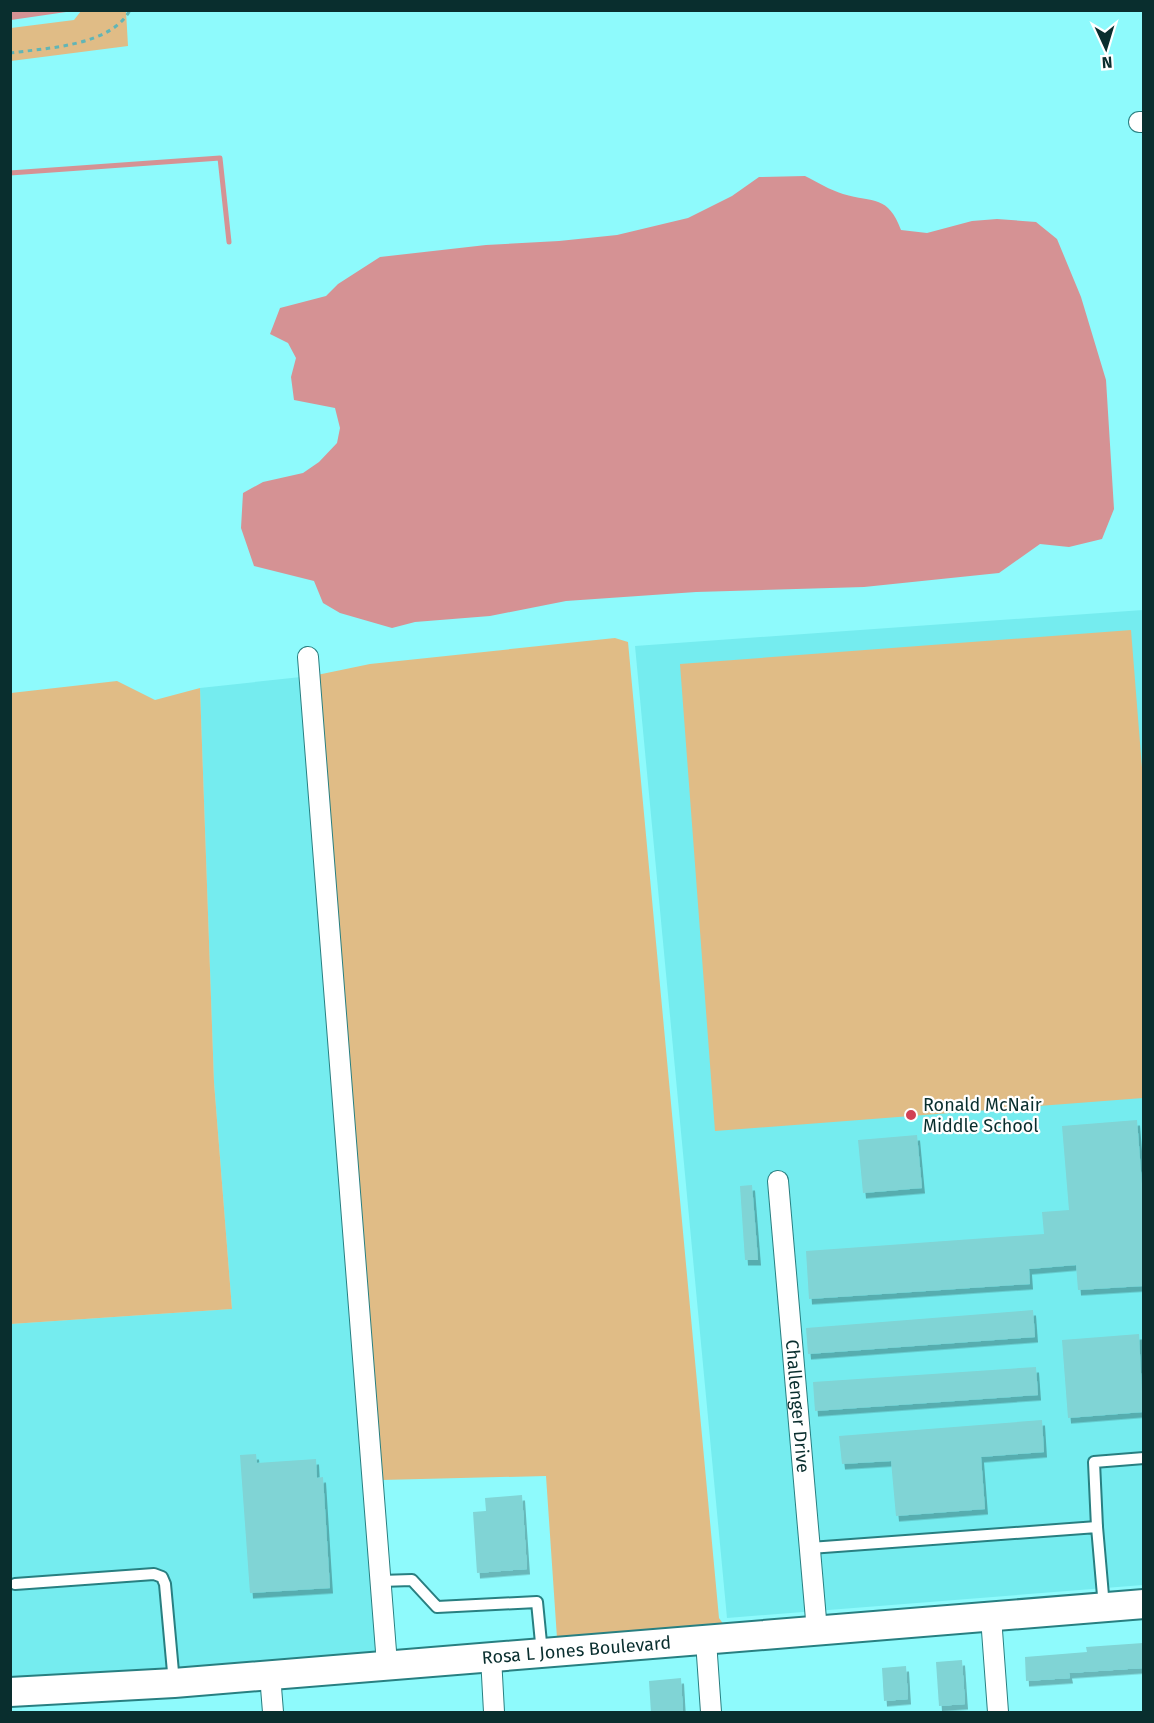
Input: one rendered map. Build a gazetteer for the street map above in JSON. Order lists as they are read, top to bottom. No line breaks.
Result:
{"streets":{"street":["Challenger Drive","Rosa L Jones Boulevard"]},"crossings":[["Challenger Drive","Rosa L Jones Boulevard"]],"places":["Ronald McNair Middle School"],"north":"bottom"}
